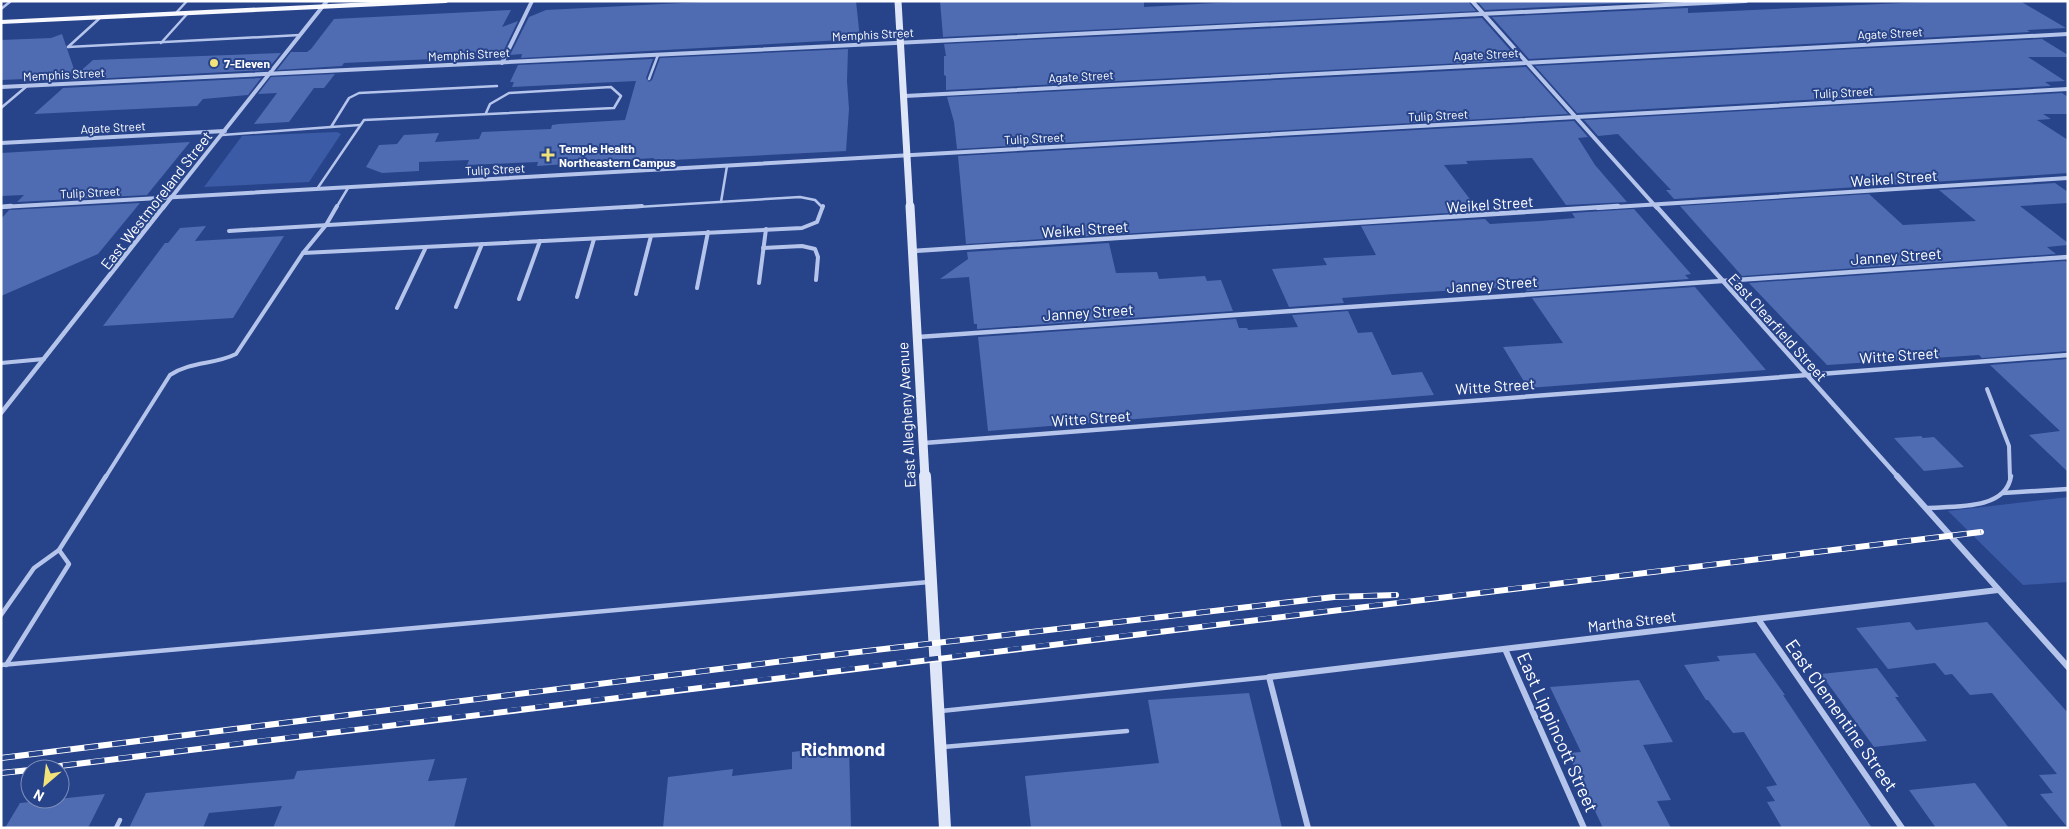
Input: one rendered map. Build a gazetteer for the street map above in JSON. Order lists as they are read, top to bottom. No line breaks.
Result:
{"streets":{"main road":["East Allegheny Avenue"],"street":["Agate Street","Memphis Street","Tulip Street","Weikel Street","East Westmoreland Street","Janney Street","East Clearfield Street","Witte Street","Martha Street","East Clementine Street","East Lippincott Street"]},"crossings":[["Agate Street","East Westmoreland Street"],["Agate Street","East Clearfield Street"],["Agate Street","East Allegheny Avenue"],["Memphis Street","East Westmoreland Street"],["Memphis Street","East Clearfield Street"],["Memphis Street","East Allegheny Avenue"],["Tulip Street","East Westmoreland Street"],["Tulip Street","East Clearfield Street"],["Tulip Street","East Allegheny Avenue"],["Weikel Street","East Clearfield Street"],["Weikel Street","East Allegheny Avenue"],["Janney Street","East Clearfield Street"],["Janney Street","East Allegheny Avenue"],["East Clearfield Street","Witte Street"],["East Clearfield Street","Martha Street"],["Witte Street","East Allegheny Avenue"],["Martha Street","East Clementine Street"],["Martha Street","East Lippincott Street"]],"districts":["Richmond"],"places":{"other":["7-Eleven"],"health":["Temple Health Northeastern Campus"]},"north":"bottom left"}
